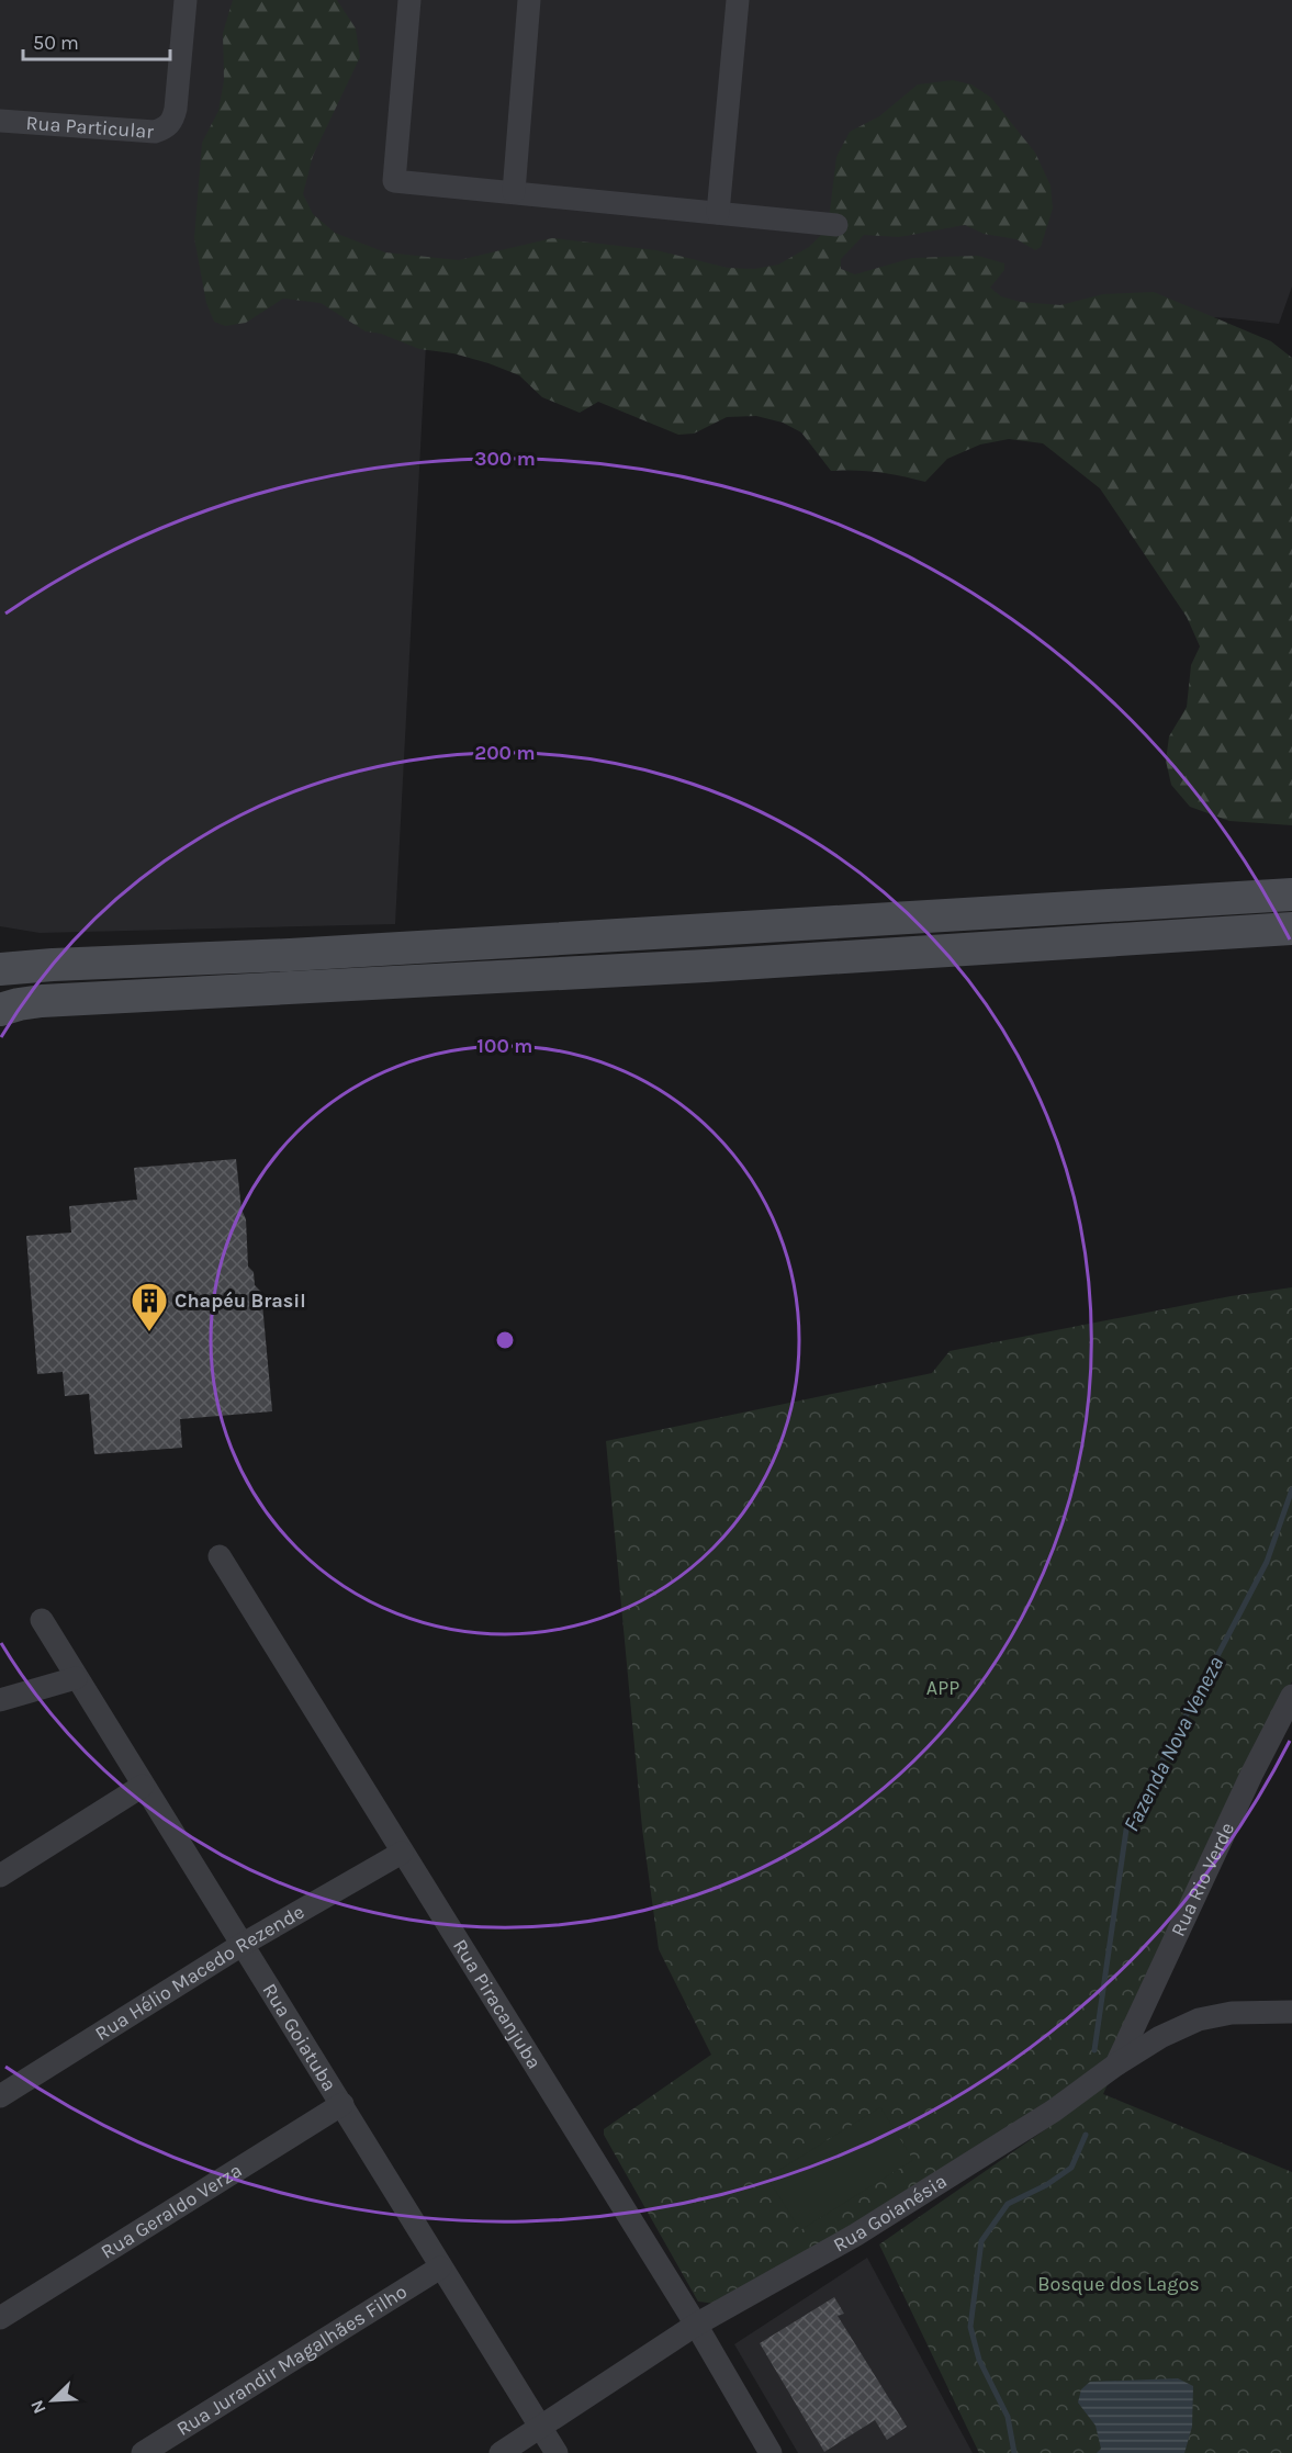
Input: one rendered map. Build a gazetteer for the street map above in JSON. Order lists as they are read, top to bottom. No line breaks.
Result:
{"streets":{"street":["Rua Particular","Rua Rio Verde","Rua Hélio Macedo Rezende","Rua Piracanjuba","Rua Goiatuba","Rua Geraldo Verza","Rua Goianésia","Rua Jurandir Magalhães Filho"]},"crossings":[["Rua Rio Verde","Rua Goianésia"],["Rua Hélio Macedo Rezende","Rua Piracanjuba"],["Rua Hélio Macedo Rezende","Rua Goiatuba"],["Rua Piracanjuba","Rua Goianésia"],["Rua Goiatuba","Rua Geraldo Verza"],["Rua Goiatuba","Rua Goianésia"],["Rua Goiatuba","Rua Jurandir Magalhães Filho"]],"water":["Fazenda Nova Veneza"],"parks":["APP","Bosque dos Lagos"],"places":{"building":["Chapéu Brasil"]},"scale_bar":"50 m","north":"bottom left","rings":["300 m","200 m","100 m"]}
